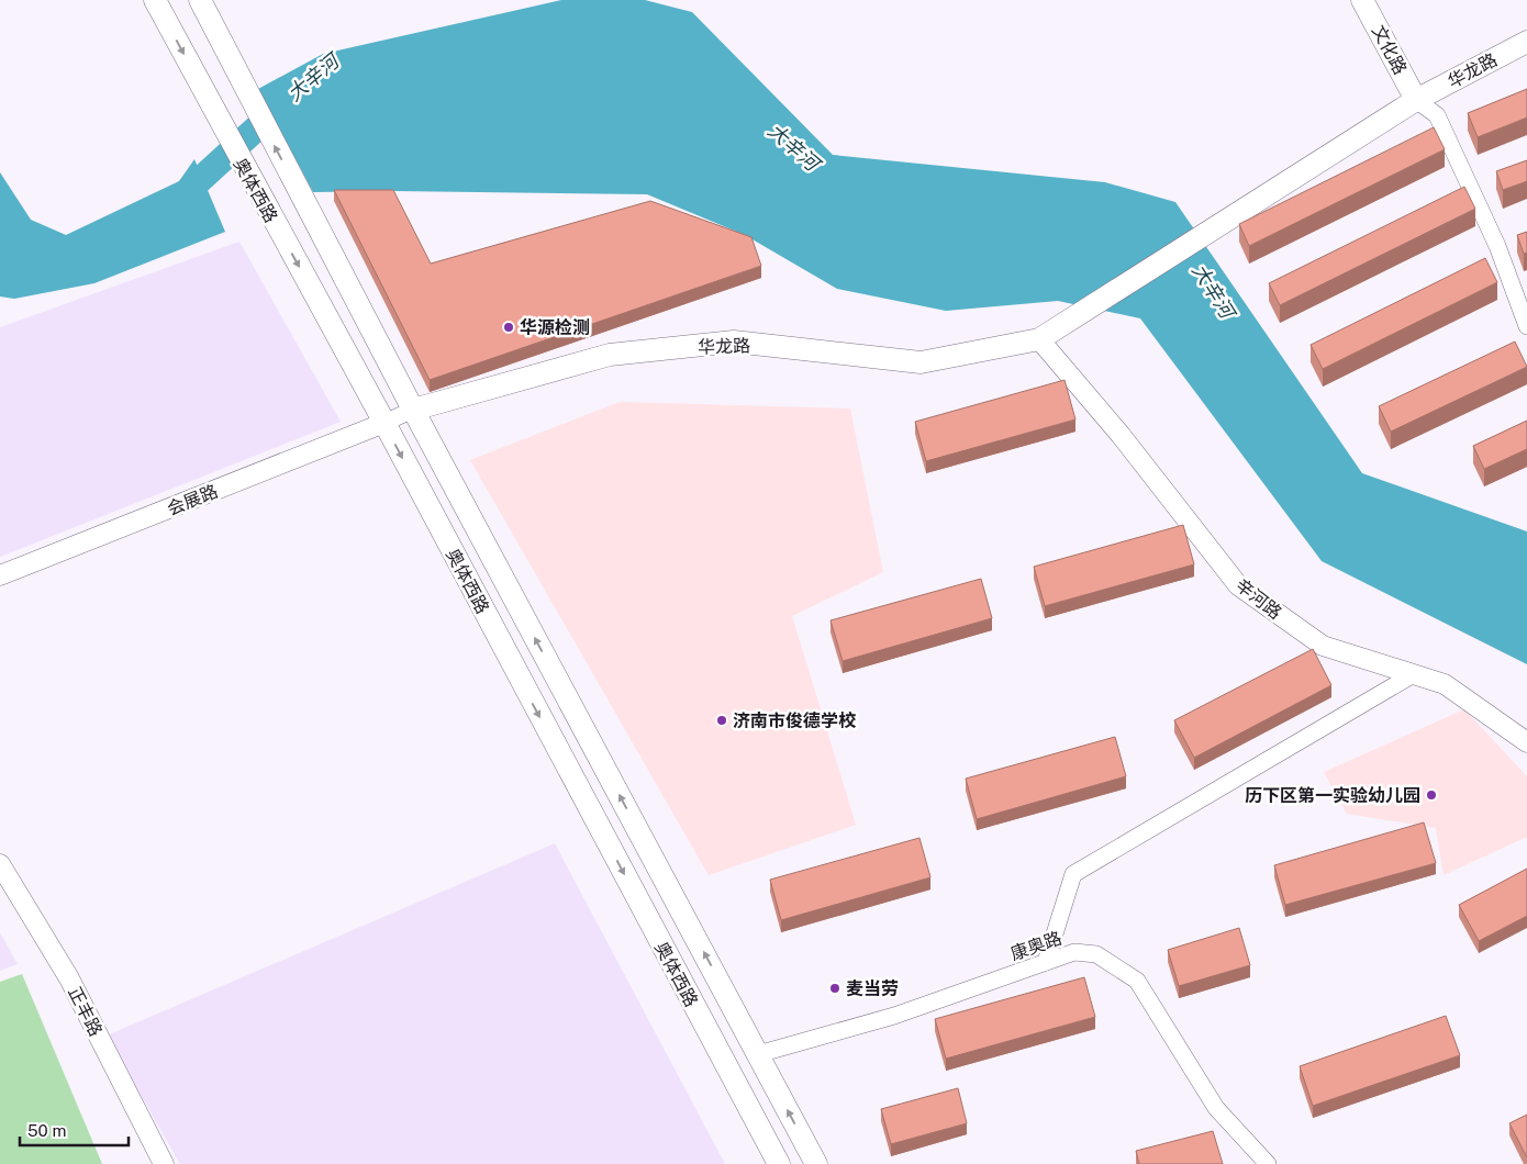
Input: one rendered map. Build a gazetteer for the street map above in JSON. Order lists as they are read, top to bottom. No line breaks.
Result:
{"streets":{"main road":["文化路","华龙路","奥体西路"],"street":["会展路","辛河路","康奥路","正丰路"]},"crossings":[["文化路","华龙路"],["华龙路","奥体西路"],["华龙路","辛河路"],["奥体西路","会展路"],["奥体西路","康奥路"]],"water":["大辛河"],"places":["华源检测","济南市俊德学校","历下区第一实验幼儿园","麦当劳"],"scale_bar":"50 m"}
